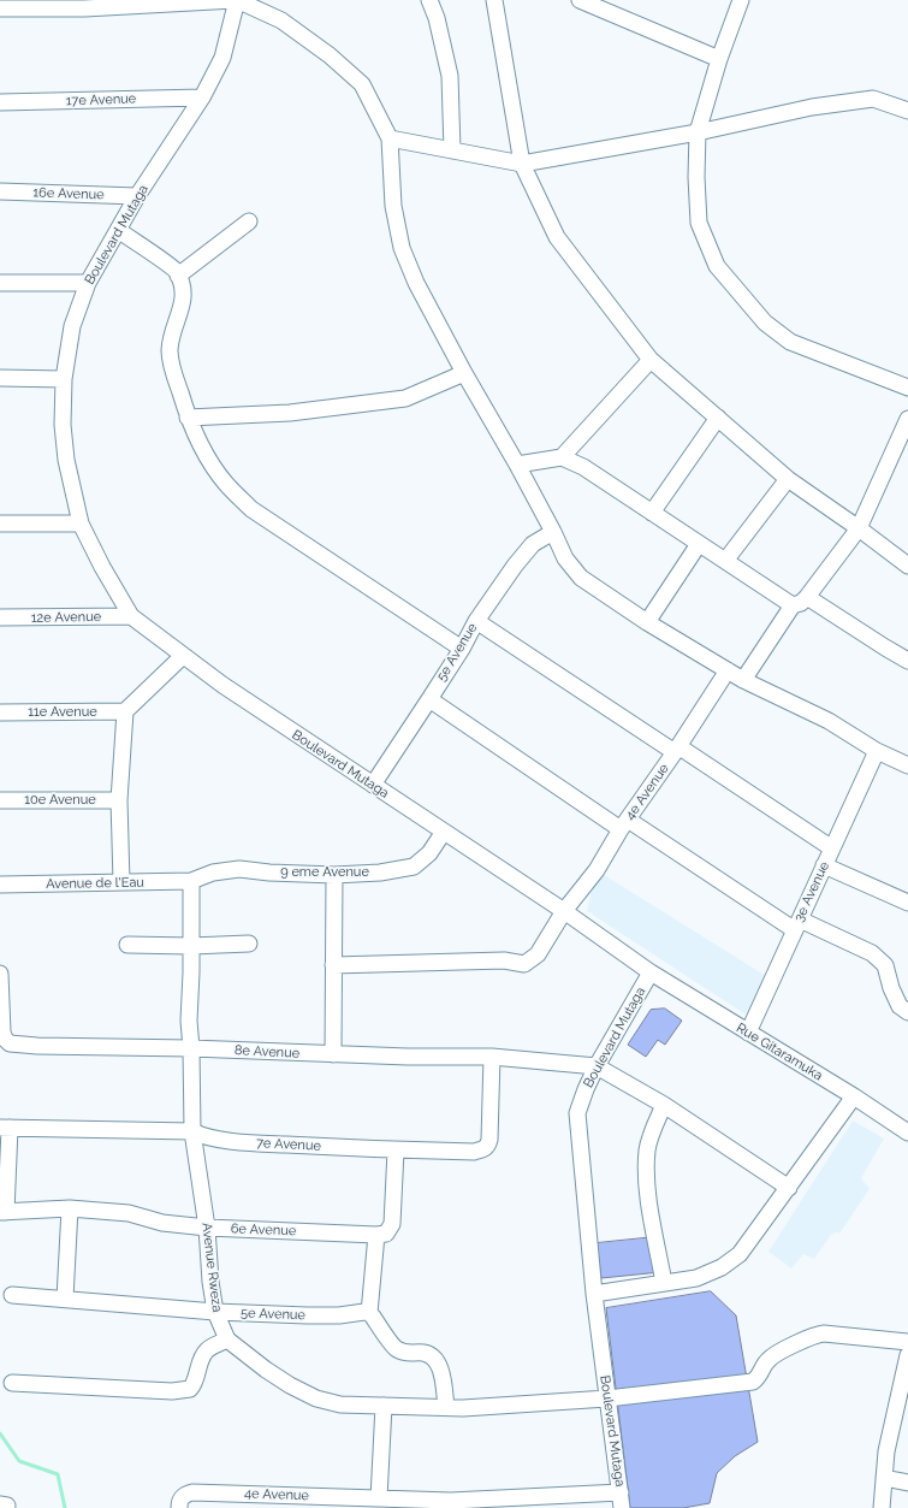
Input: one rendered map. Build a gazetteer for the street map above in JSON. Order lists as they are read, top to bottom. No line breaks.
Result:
{"streets":{"street":["17e Avenue","16e Avenue","Boulevard Mutaga","12e Avenue","5e Avenue","11e Avenue","4e Avenue","10e Avenue","9 eme Avenue","Avenue de l'Eau","3e Avenue","8e Avenue","Rue Gitaramuka","7e Avenue","6e Avenue","Avenue Rweza"]},"crossings":[["17e Avenue","Boulevard Mutaga"],["16e Avenue","Boulevard Mutaga"],["Boulevard Mutaga","12e Avenue"],["Boulevard Mutaga","5e Avenue"],["Boulevard Mutaga","4e Avenue"],["Boulevard Mutaga","9 eme Avenue"],["Boulevard Mutaga","8e Avenue"],["Boulevard Mutaga","Rue Gitaramuka"],["Boulevard Mutaga","Avenue Rweza"],["5e Avenue","Avenue Rweza"],["9 eme Avenue","Avenue de l'Eau"],["9 eme Avenue","Avenue Rweza"],["Avenue de l'Eau","Avenue Rweza"],["3e Avenue","Rue Gitaramuka"],["8e Avenue","7e Avenue"],["8e Avenue","Avenue Rweza"],["7e Avenue","Avenue Rweza"],["6e Avenue","Avenue Rweza"]]}
